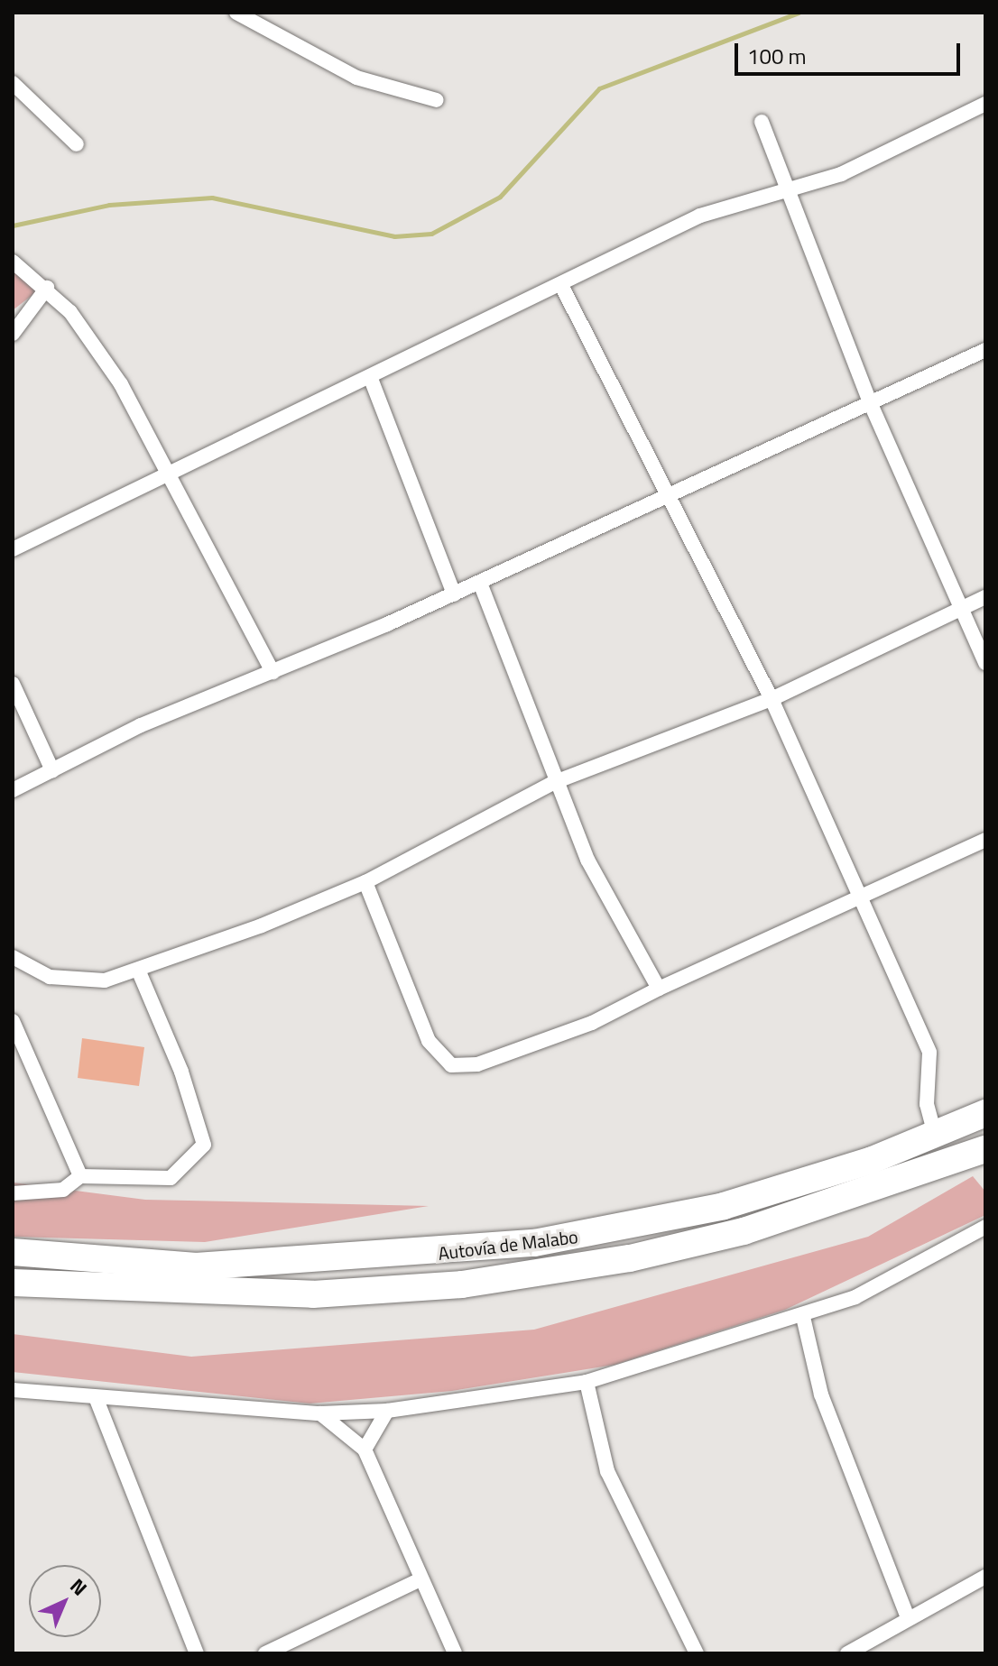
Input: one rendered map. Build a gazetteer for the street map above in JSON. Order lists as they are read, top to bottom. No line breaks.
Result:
{"streets":{"highway":["Autovía de Malabo"]},"scale_bar":"100 m","north":"top right"}
